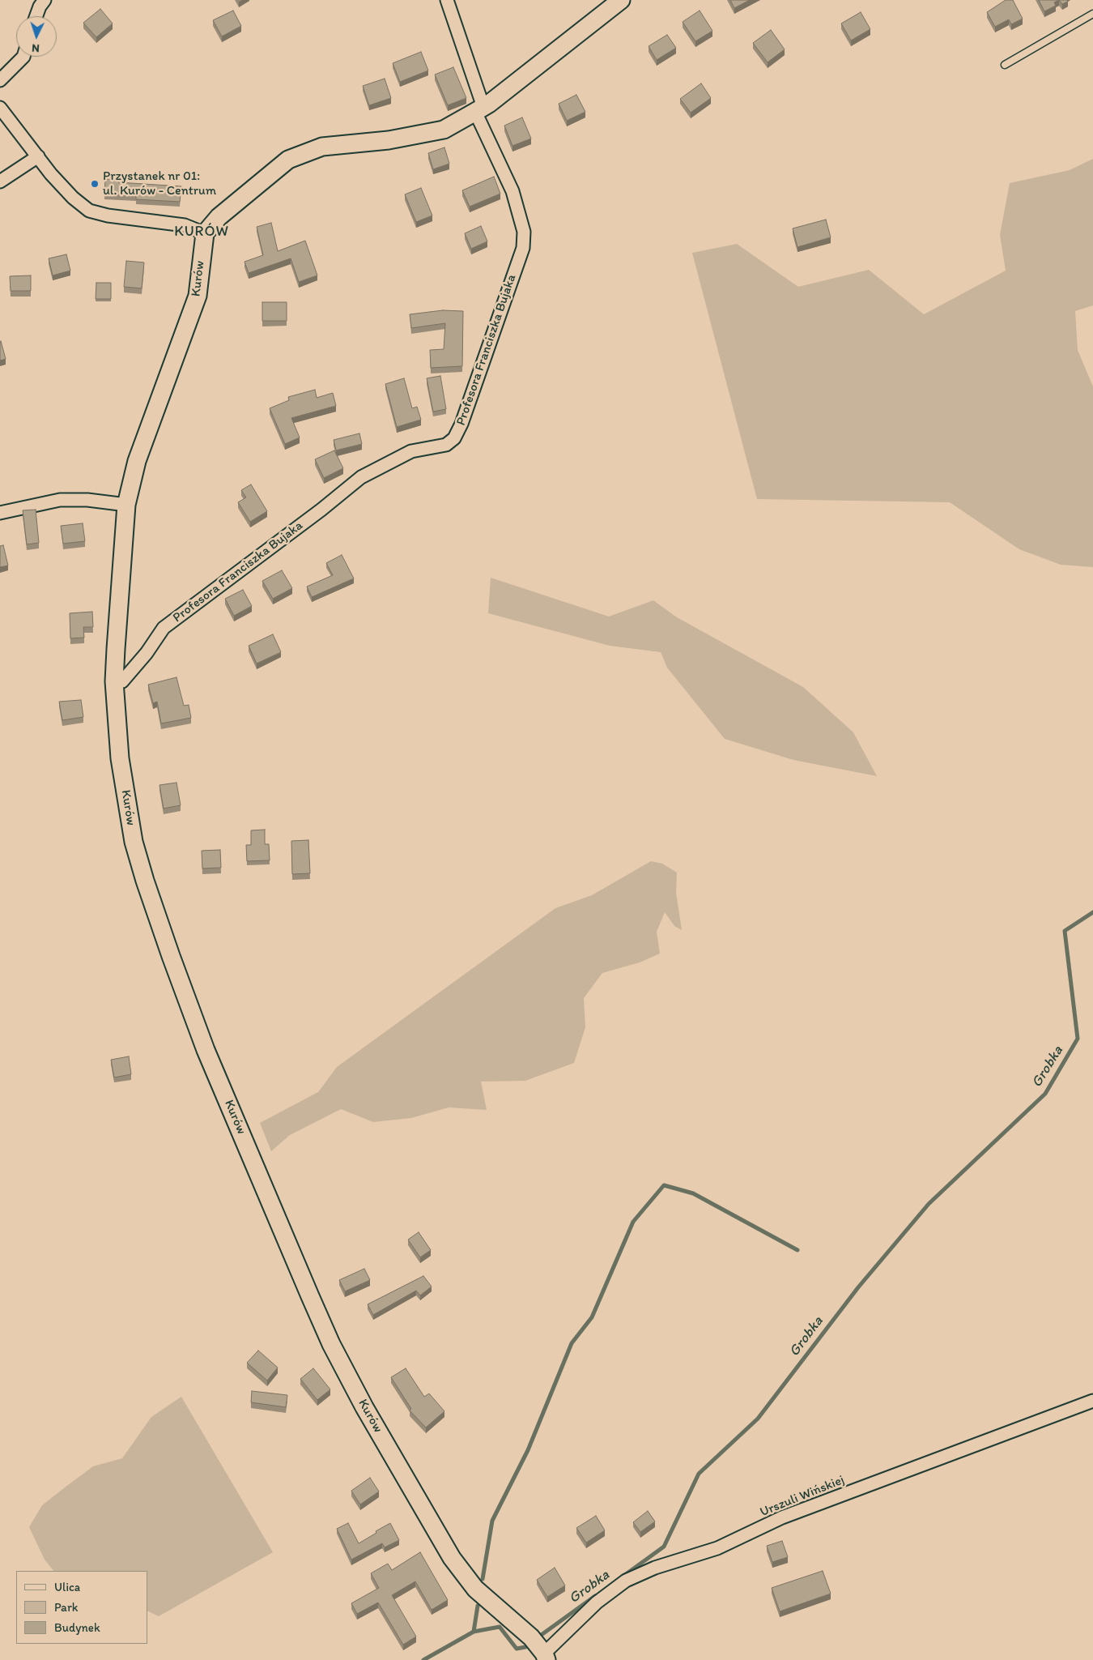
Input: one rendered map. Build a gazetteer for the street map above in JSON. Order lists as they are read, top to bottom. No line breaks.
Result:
{"streets":{"street":["Kurów","Profesora Franciszka Bujaka","Urszuli Wińskiej"]},"crossings":[["Kurów","Profesora Franciszka Bujaka"],["Kurów","Urszuli Wińskiej"]],"districts":["KURÓW"],"water":["Grobka"],"places":["Przystanek nr 01: ul. Kurów - Centrum"],"legend":["Ulica","Park","Budynek"],"north":"bottom"}
